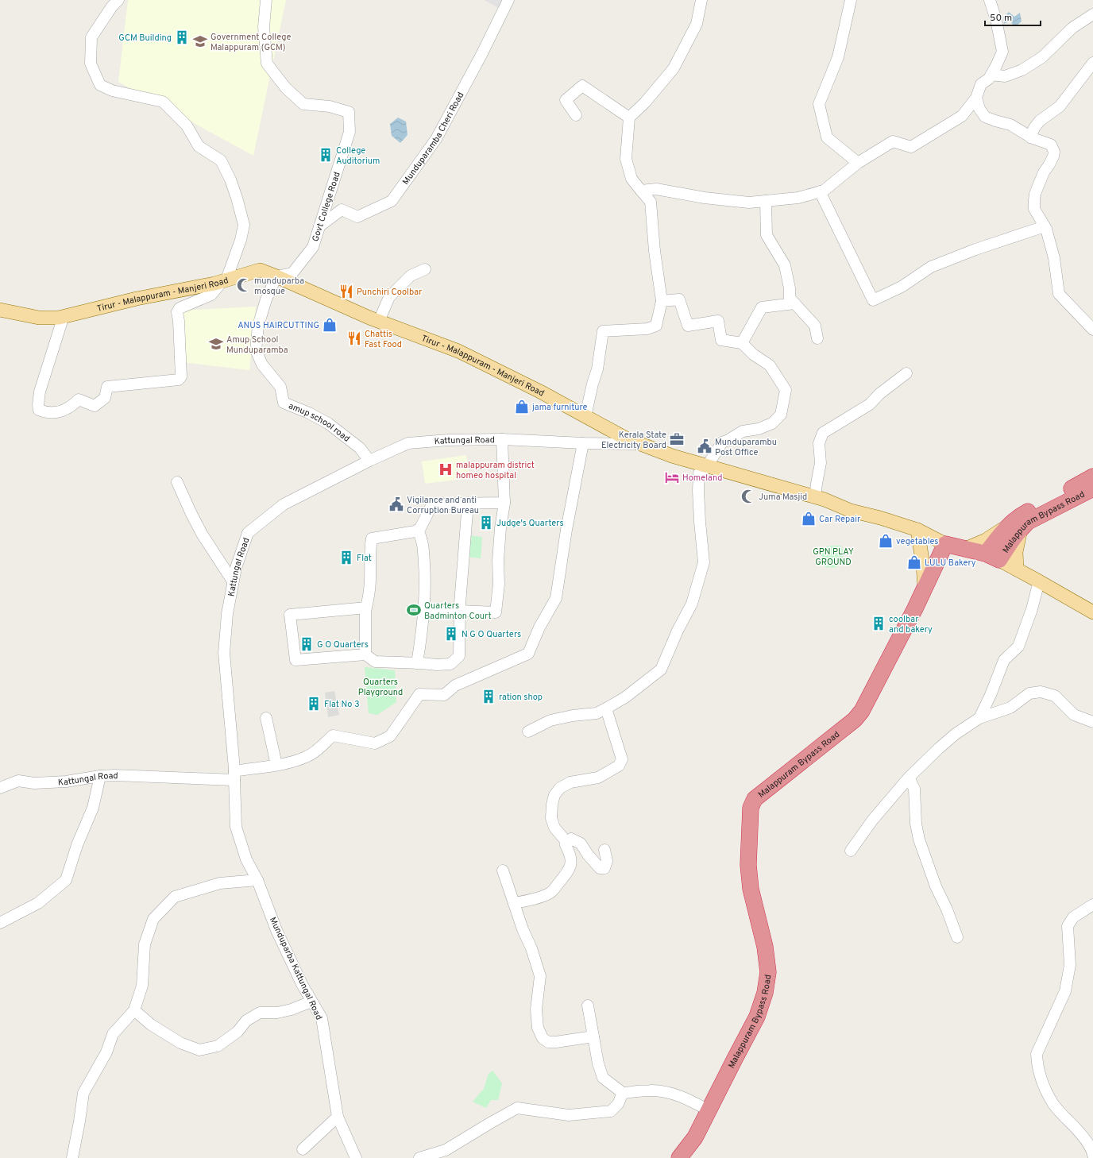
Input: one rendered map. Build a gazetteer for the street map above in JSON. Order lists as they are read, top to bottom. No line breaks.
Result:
{"streets":{"highway":["Tirur - Malappuram - Manjeri Road","Malappuram Bypass Road"],"street":["Munduparamba Cheri Road","Govt College Road","amup school road","Kattungal Road","Munduparba Kattungal Road"]},"crossings":[["Munduparamba Cheri Road","Govt College Road"],["Govt College Road","Tirur - Malappuram - Manjeri Road"],["Govt College Road","amup school road"],["Tirur - Malappuram - Manjeri Road","amup school road"],["Tirur - Malappuram - Manjeri Road","Kattungal Road"],["Tirur - Malappuram - Manjeri Road","Malappuram Bypass Road"],["amup school road","Kattungal Road"],["Kattungal Road","Munduparba Kattungal Road"]],"parks":["GPN PLAY GROUND","Quarters Playground"],"places":{"building":["GCM Building","College Auditorium","Judge's Quarters","Flat","coolbar and bakery","N G O Quarters","G O Quarters","ration shop","Flat No 3"],"school or university":["Government College Malappuram (GCM)","Amup School Munduparamba"],"mosque":["munduparba mosque","Juma Masjid"],"restaurant":["Punchiri Coolbar","Chattis Fast Food"],"shop":["ANUS HAIRCUTTING","jama furniture","Car Repair","vegetables","LULU Bakery"],"office":["Kerala State Electricity Board"],"public building":["Munduparambu Post Office","Vigilance and anti Corruption Bureau"],"hospital":["malappuram district homeo hospital"],"hotel":["Homeland"],"sports":["Quarters Badminton Court"]},"scale_bar":"50 m"}
